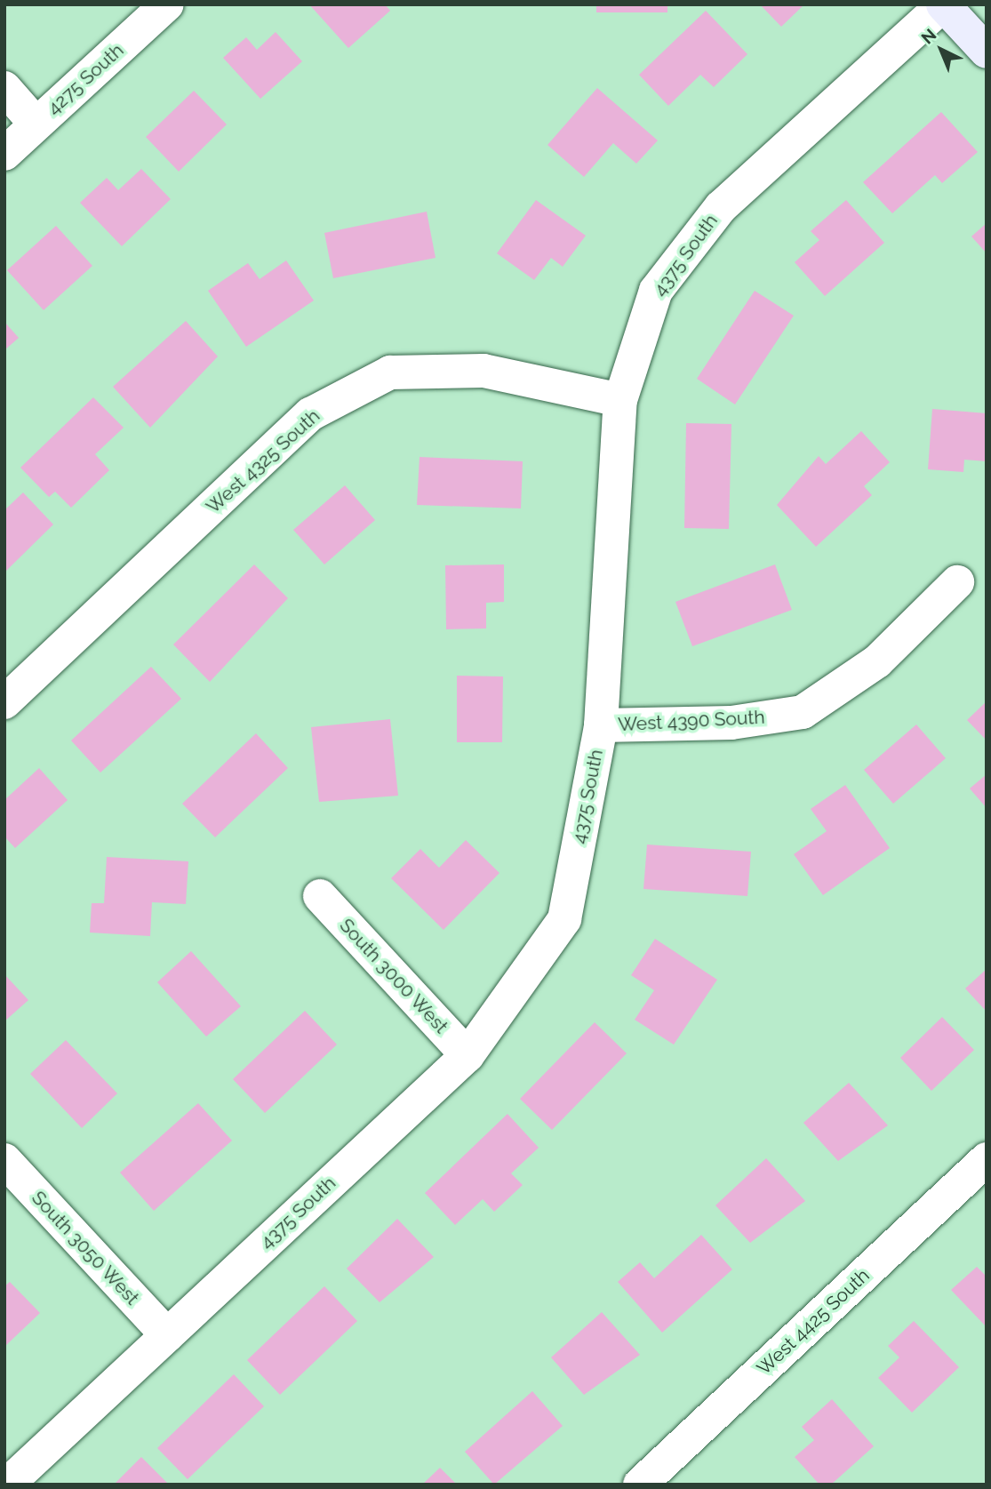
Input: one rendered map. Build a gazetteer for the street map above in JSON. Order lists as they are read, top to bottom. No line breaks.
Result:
{"streets":{"street":["4275 South","4375 South","West 4325 South","West 4390 South","South 3000 West","South 3050 West","West 4425 South"]},"crossings":[["4375 South","West 4325 South"],["4375 South","West 4390 South"],["4375 South","South 3000 West"],["4375 South","South 3050 West"]],"north":"top left"}
